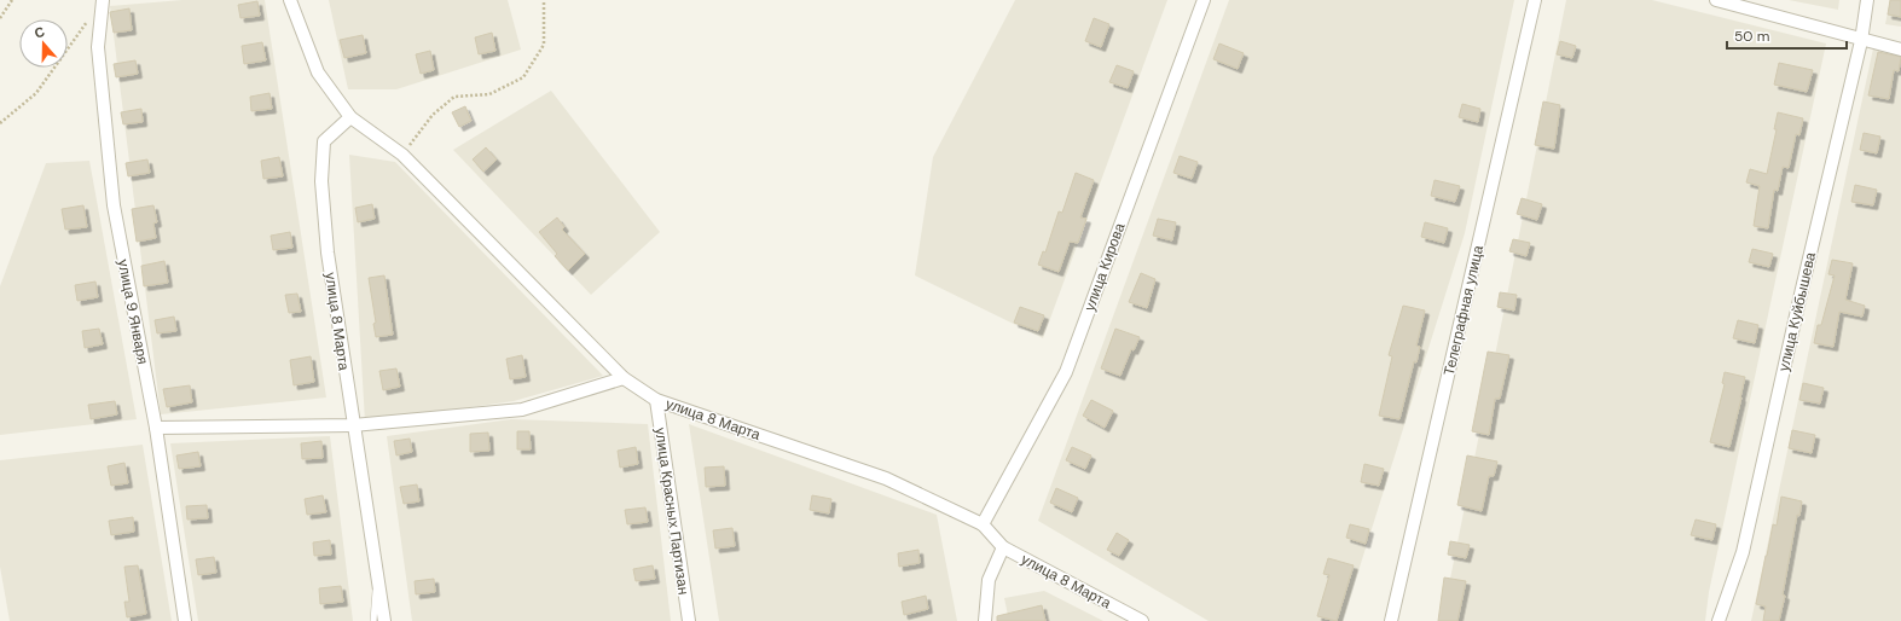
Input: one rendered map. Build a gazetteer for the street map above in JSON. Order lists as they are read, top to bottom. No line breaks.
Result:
{"streets":{"street":["улица Кирова","Телеграфная улица","улица 9 Января","улица Куйбышева","улица 8 Марта","улица Красных Партизан"]},"crossings":[["улица Кирова","улица 8 Марта"],["улица 8 Марта","улица Красных Партизан"]],"scale_bar":"50 m","north":"top"}
